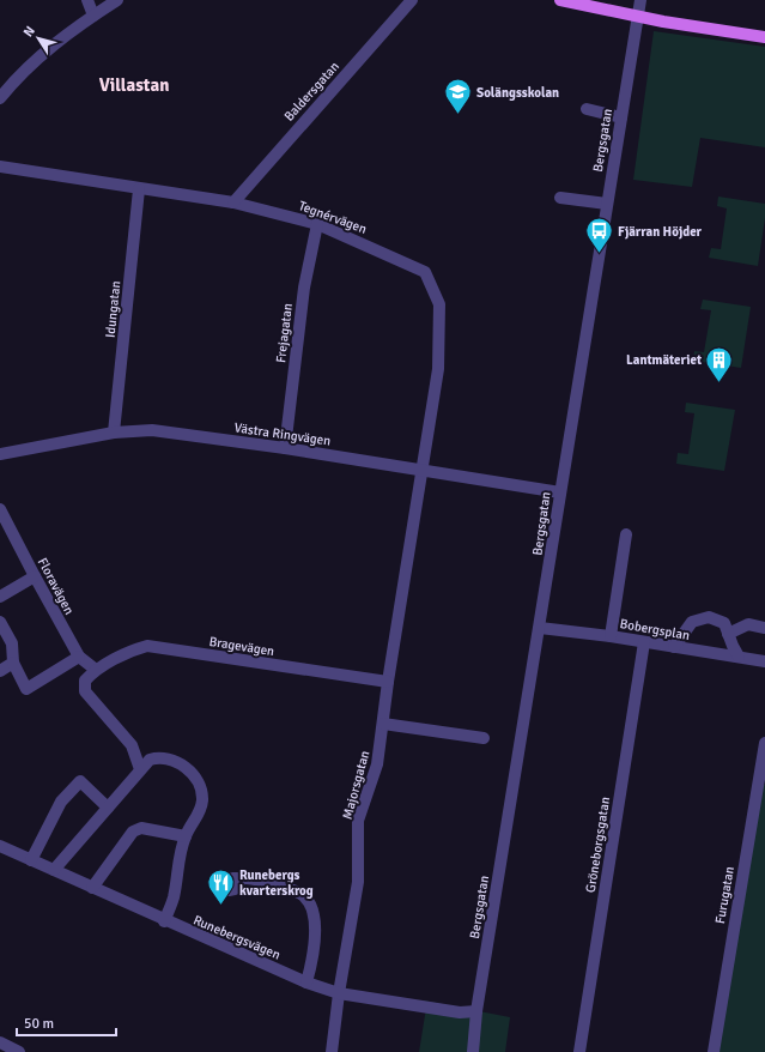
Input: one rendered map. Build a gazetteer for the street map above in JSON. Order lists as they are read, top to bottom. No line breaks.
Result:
{"streets":{"street":["Baldersgatan","Bergsgatan","Tegnérvägen","Idungatan","Frejagatan","Västra Ringvägen","Floravägen","Bobergsplan","Bragevägen","Majorsgatan","Gröneborgsgatan","Furugatan","Runebergsvägen"]},"crossings":[["Baldersgatan","Tegnérvägen"],["Bergsgatan","Västra Ringvägen"],["Bergsgatan","Bobergsplan"],["Bergsgatan","Runebergsvägen"],["Tegnérvägen","Idungatan"],["Tegnérvägen","Frejagatan"],["Tegnérvägen","Västra Ringvägen"],["Tegnérvägen","Majorsgatan"],["Idungatan","Västra Ringvägen"],["Frejagatan","Västra Ringvägen"],["Västra Ringvägen","Majorsgatan"],["Floravägen","Bragevägen"],["Bobergsplan","Gröneborgsgatan"],["Bragevägen","Majorsgatan"],["Majorsgatan","Runebergsvägen"]],"districts":["Villastan"],"places":{"school or university":["Solängsskolan"],"bus stop":["Fjärran Höjder"],"building":["Lantmäteriet"],"restaurant":["Runebergs kvarterskrog"]},"scale_bar":"50 m","north":"top left"}
